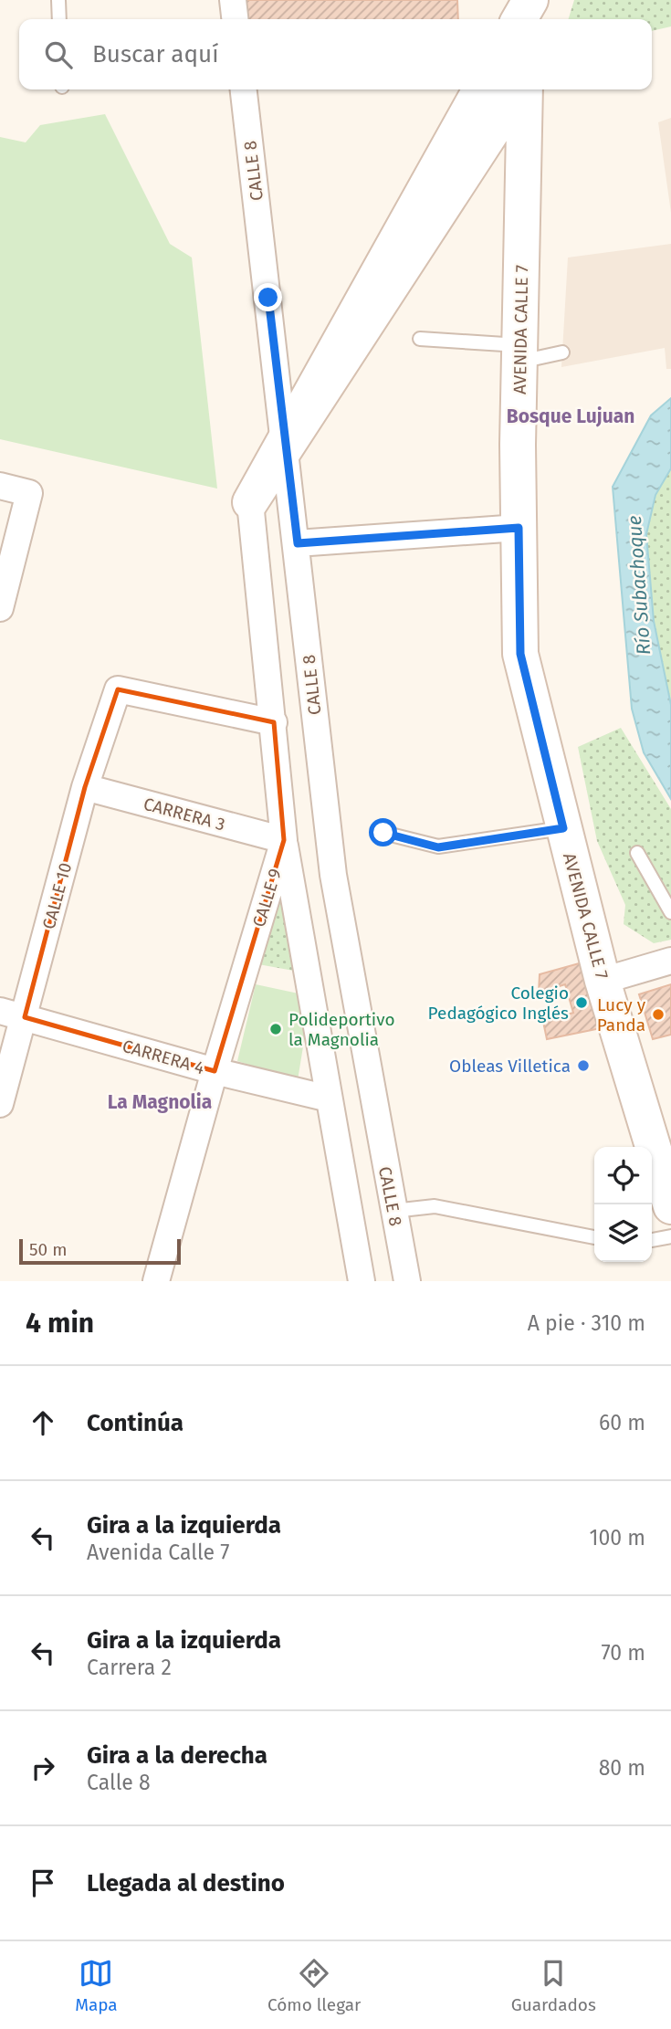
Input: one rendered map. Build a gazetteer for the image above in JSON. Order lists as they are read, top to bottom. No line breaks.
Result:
{"streets":{"main road":["AVENIDA CALLE 7"],"street":["CALLE 8","CARRERA 3","CALLE 10","CALLE 9","CARRERA 4"]},"crossings":[["AVENIDA CALLE 7","CALLE 9"],["CARRERA 3","CALLE 10"],["CARRERA 3","CALLE 9"],["CALLE 10","CALLE 9"],["CALLE 10","CARRERA 4"],["CALLE 9","CARRERA 4"]],"districts":["Bosque Lujuan","La Magnolia"],"water":["Río Subachoque"],"places":["Colegio Pedagógico Inglés","Lucy y Panda","Polideportivo la Magnolia","Obleas Villetica"],"scale_bar":"50 m","page":{"search":"Buscar aquí","scale":"50 m","heading":["4 min","A pie · 310 m"],"list":[["Continúa","60 m"],["Gira a la izquierda","Avenida Calle 7","100 m"],["Gira a la izquierda","Carrera 2","70 m"],["Gira a la derecha","Calle 8","80 m"],"Llegada al destino"],"nav":["Mapa","Cómo llegar","Guardados"]}}
